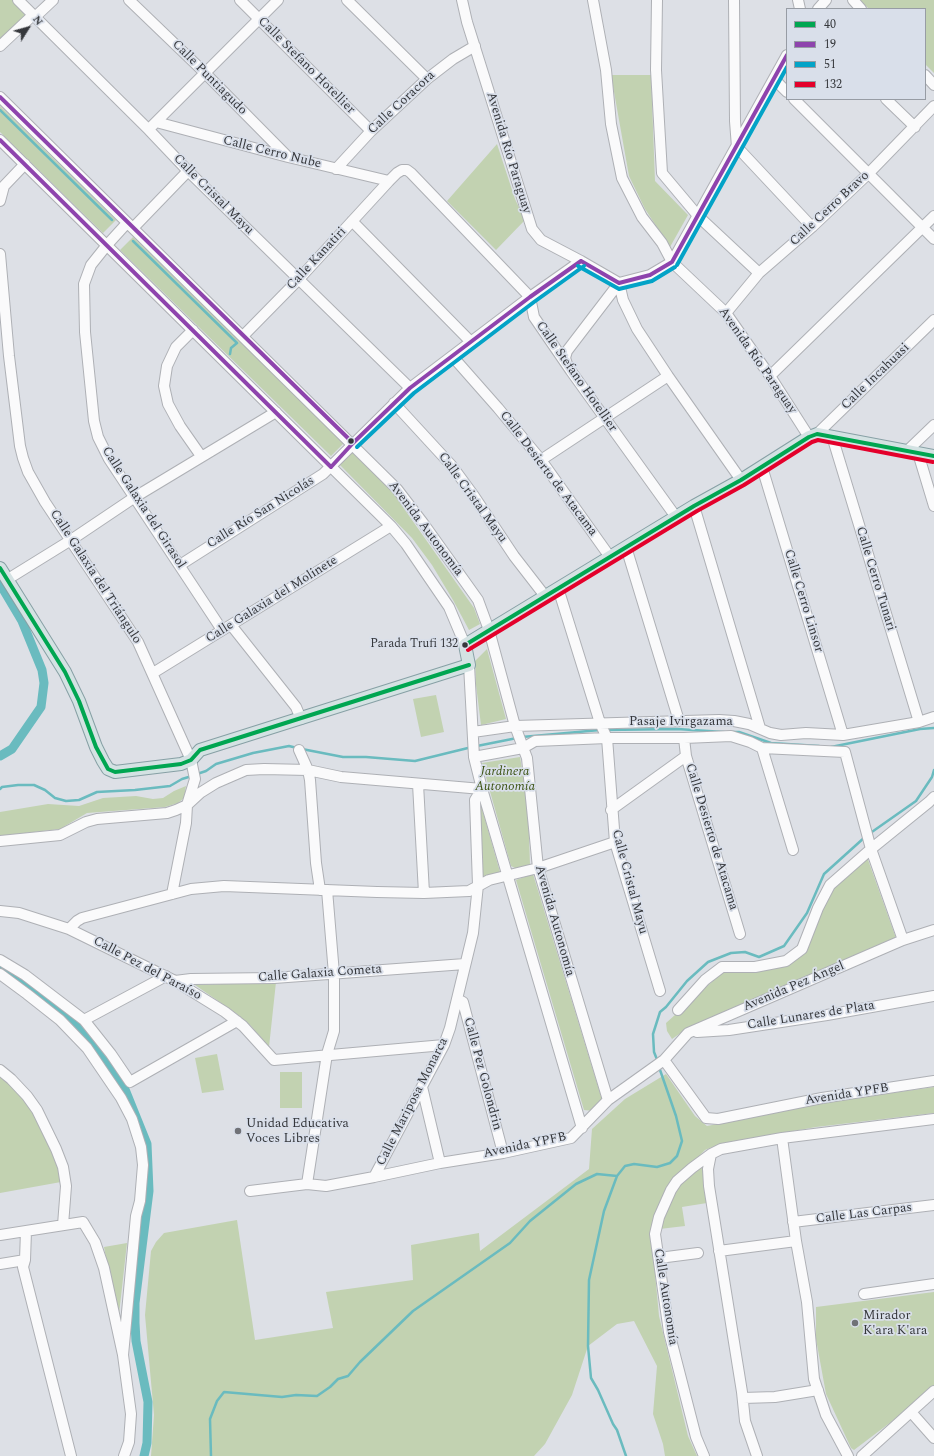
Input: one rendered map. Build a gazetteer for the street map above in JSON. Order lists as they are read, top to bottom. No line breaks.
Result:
{"streets":{"main road":["Calle Incahuasi","Avenida Autonomía"],"street":["Calle Stefano Hotellier","Calle Puntiagudo","Calle Coracora","Calle Cerro Nube","Avenida Río Paraguay","Calle Cristal Mayu","Calle Cerro Bravo","Calle Kanatiri","Calle Desierto de Atacama","Calle Galaxia del Girasol","Calle Río San Nicolás","Calle Galaxia del Triángulo","Calle Cerro Tunari","Calle Galaxia del Molinete","Calle Cerro Linsor","Pasaje Ivirgazama","Calle Pez del Paraíso","Calle Galaxia Cometa","Avenida Pez Ángel","Calle Lunares de Plata","Calle Pez Golondrin","Avenida YPFB","Calle Mariposa Monarca","Calle Las Carpas","Calle Autonomía"]},"crossings":[["Calle Stefano Hotellier","Calle Coracora"],["Calle Stefano Hotellier","Calle Incahuasi"],["Calle Stefano Hotellier","Calle Río San Nicolás"],["Calle Puntiagudo","Calle Cerro Nube"],["Calle Coracora","Calle Cerro Nube"],["Calle Coracora","Avenida Río Paraguay"],["Calle Cerro Nube","Calle Cristal Mayu"],["Calle Cerro Nube","Calle Kanatiri"],["Avenida Río Paraguay","Calle Cerro Bravo"],["Avenida Río Paraguay","Calle Incahuasi"],["Avenida Río Paraguay","Calle Río San Nicolás"],["Calle Cristal Mayu","Calle Kanatiri"],["Calle Cristal Mayu","Calle Incahuasi"],["Calle Cristal Mayu","Calle Galaxia del Girasol"],["Calle Cristal Mayu","Calle Río San Nicolás"],["Calle Cristal Mayu","Pasaje Ivirgazama"],["Calle Kanatiri","Avenida Autonomía"],["Calle Incahuasi","Calle Desierto de Atacama"],["Calle Incahuasi","Avenida Autonomía"],["Calle Incahuasi","Calle Cerro Linsor"],["Calle Desierto de Atacama","Calle Río San Nicolás"],["Calle Desierto de Atacama","Pasaje Ivirgazama"],["Calle Galaxia del Girasol","Calle Río San Nicolás"],["Calle Galaxia del Girasol","Avenida Autonomía"],["Calle Galaxia del Girasol","Calle Galaxia del Molinete"],["Calle Río San Nicolás","Avenida Autonomía"],["Avenida Autonomía","Calle Galaxia del Molinete"],["Avenida Autonomía","Pasaje Ivirgazama"],["Avenida Autonomía","Avenida YPFB"],["Avenida Autonomía","Calle Mariposa Monarca"],["Calle Galaxia del Triángulo","Calle Galaxia del Molinete"],["Calle Cerro Tunari","Pasaje Ivirgazama"],["Calle Cerro Linsor","Pasaje Ivirgazama"],["Calle Pez del Paraíso","Calle Galaxia Cometa"],["Calle Pez del Paraíso","Calle Mariposa Monarca"],["Calle Galaxia Cometa","Calle Mariposa Monarca"],["Avenida Pez Ángel","Calle Lunares de Plata"],["Avenida Pez Ángel","Avenida YPFB"],["Calle Pez Golondrin","Avenida YPFB"],["Calle Pez Golondrin","Calle Mariposa Monarca"],["Avenida YPFB","Calle Mariposa Monarca"]],"parks":["Jardinera Autonomía"],"places":["Parada Trufi 132","Unidad Educativa Voces Libres","Mirador K'ara K'ara"],"lines":["transit line 19","transit line 51","transit line 40","transit line 132"],"legend":["40","19","51","132"],"north":"top right"}
